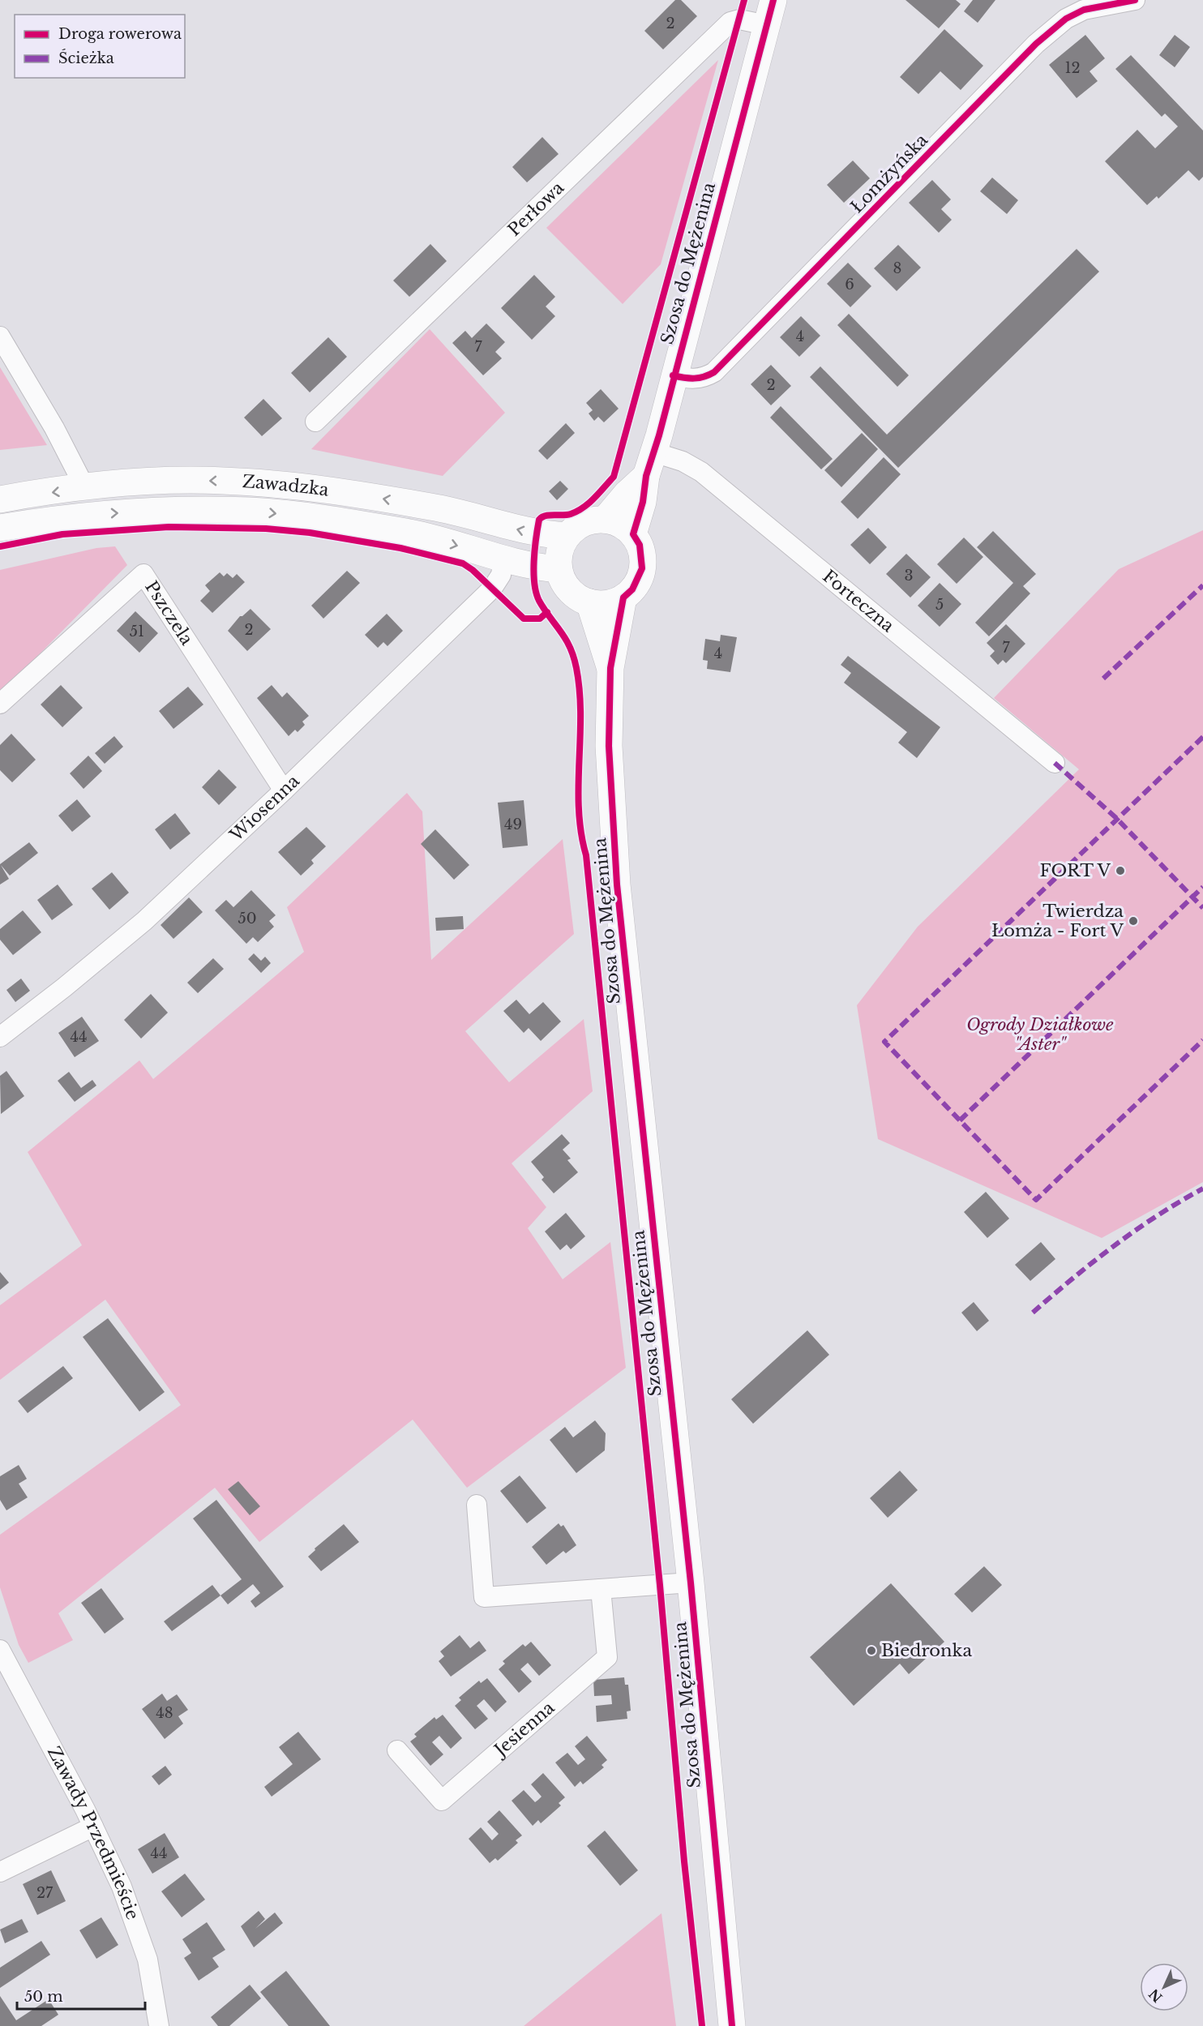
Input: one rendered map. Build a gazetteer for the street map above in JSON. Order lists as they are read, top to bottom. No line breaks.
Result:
{"streets":{"main road":["Szosa do Mężenina","Zawadzka"],"street":["Łomżyńska","Perłowa","Forteczna","Pszczela","Wiosenna","Jesienna","Zawady Przedmieście"]},"crossings":[["Łomżyńska","Szosa do Mężenina"],["Perłowa","Szosa do Mężenina"],["Szosa do Mężenina","Zawadzka"],["Szosa do Mężenina","Forteczna"],["Zawadzka","Wiosenna"],["Pszczela","Wiosenna"]],"parks":["Ogrody Działkowe \"Aster\""],"places":["FORT V","Twierdza Łomża - Fort V","Biedronka"],"house_numbers":["2","12","8","6","4","7","2","3","5","2","51","7","4","49","50","44","48","44","27"],"legend":["Droga rowerowa","Ścieżka"],"scale_bar":"50 m","north":"bottom left"}
